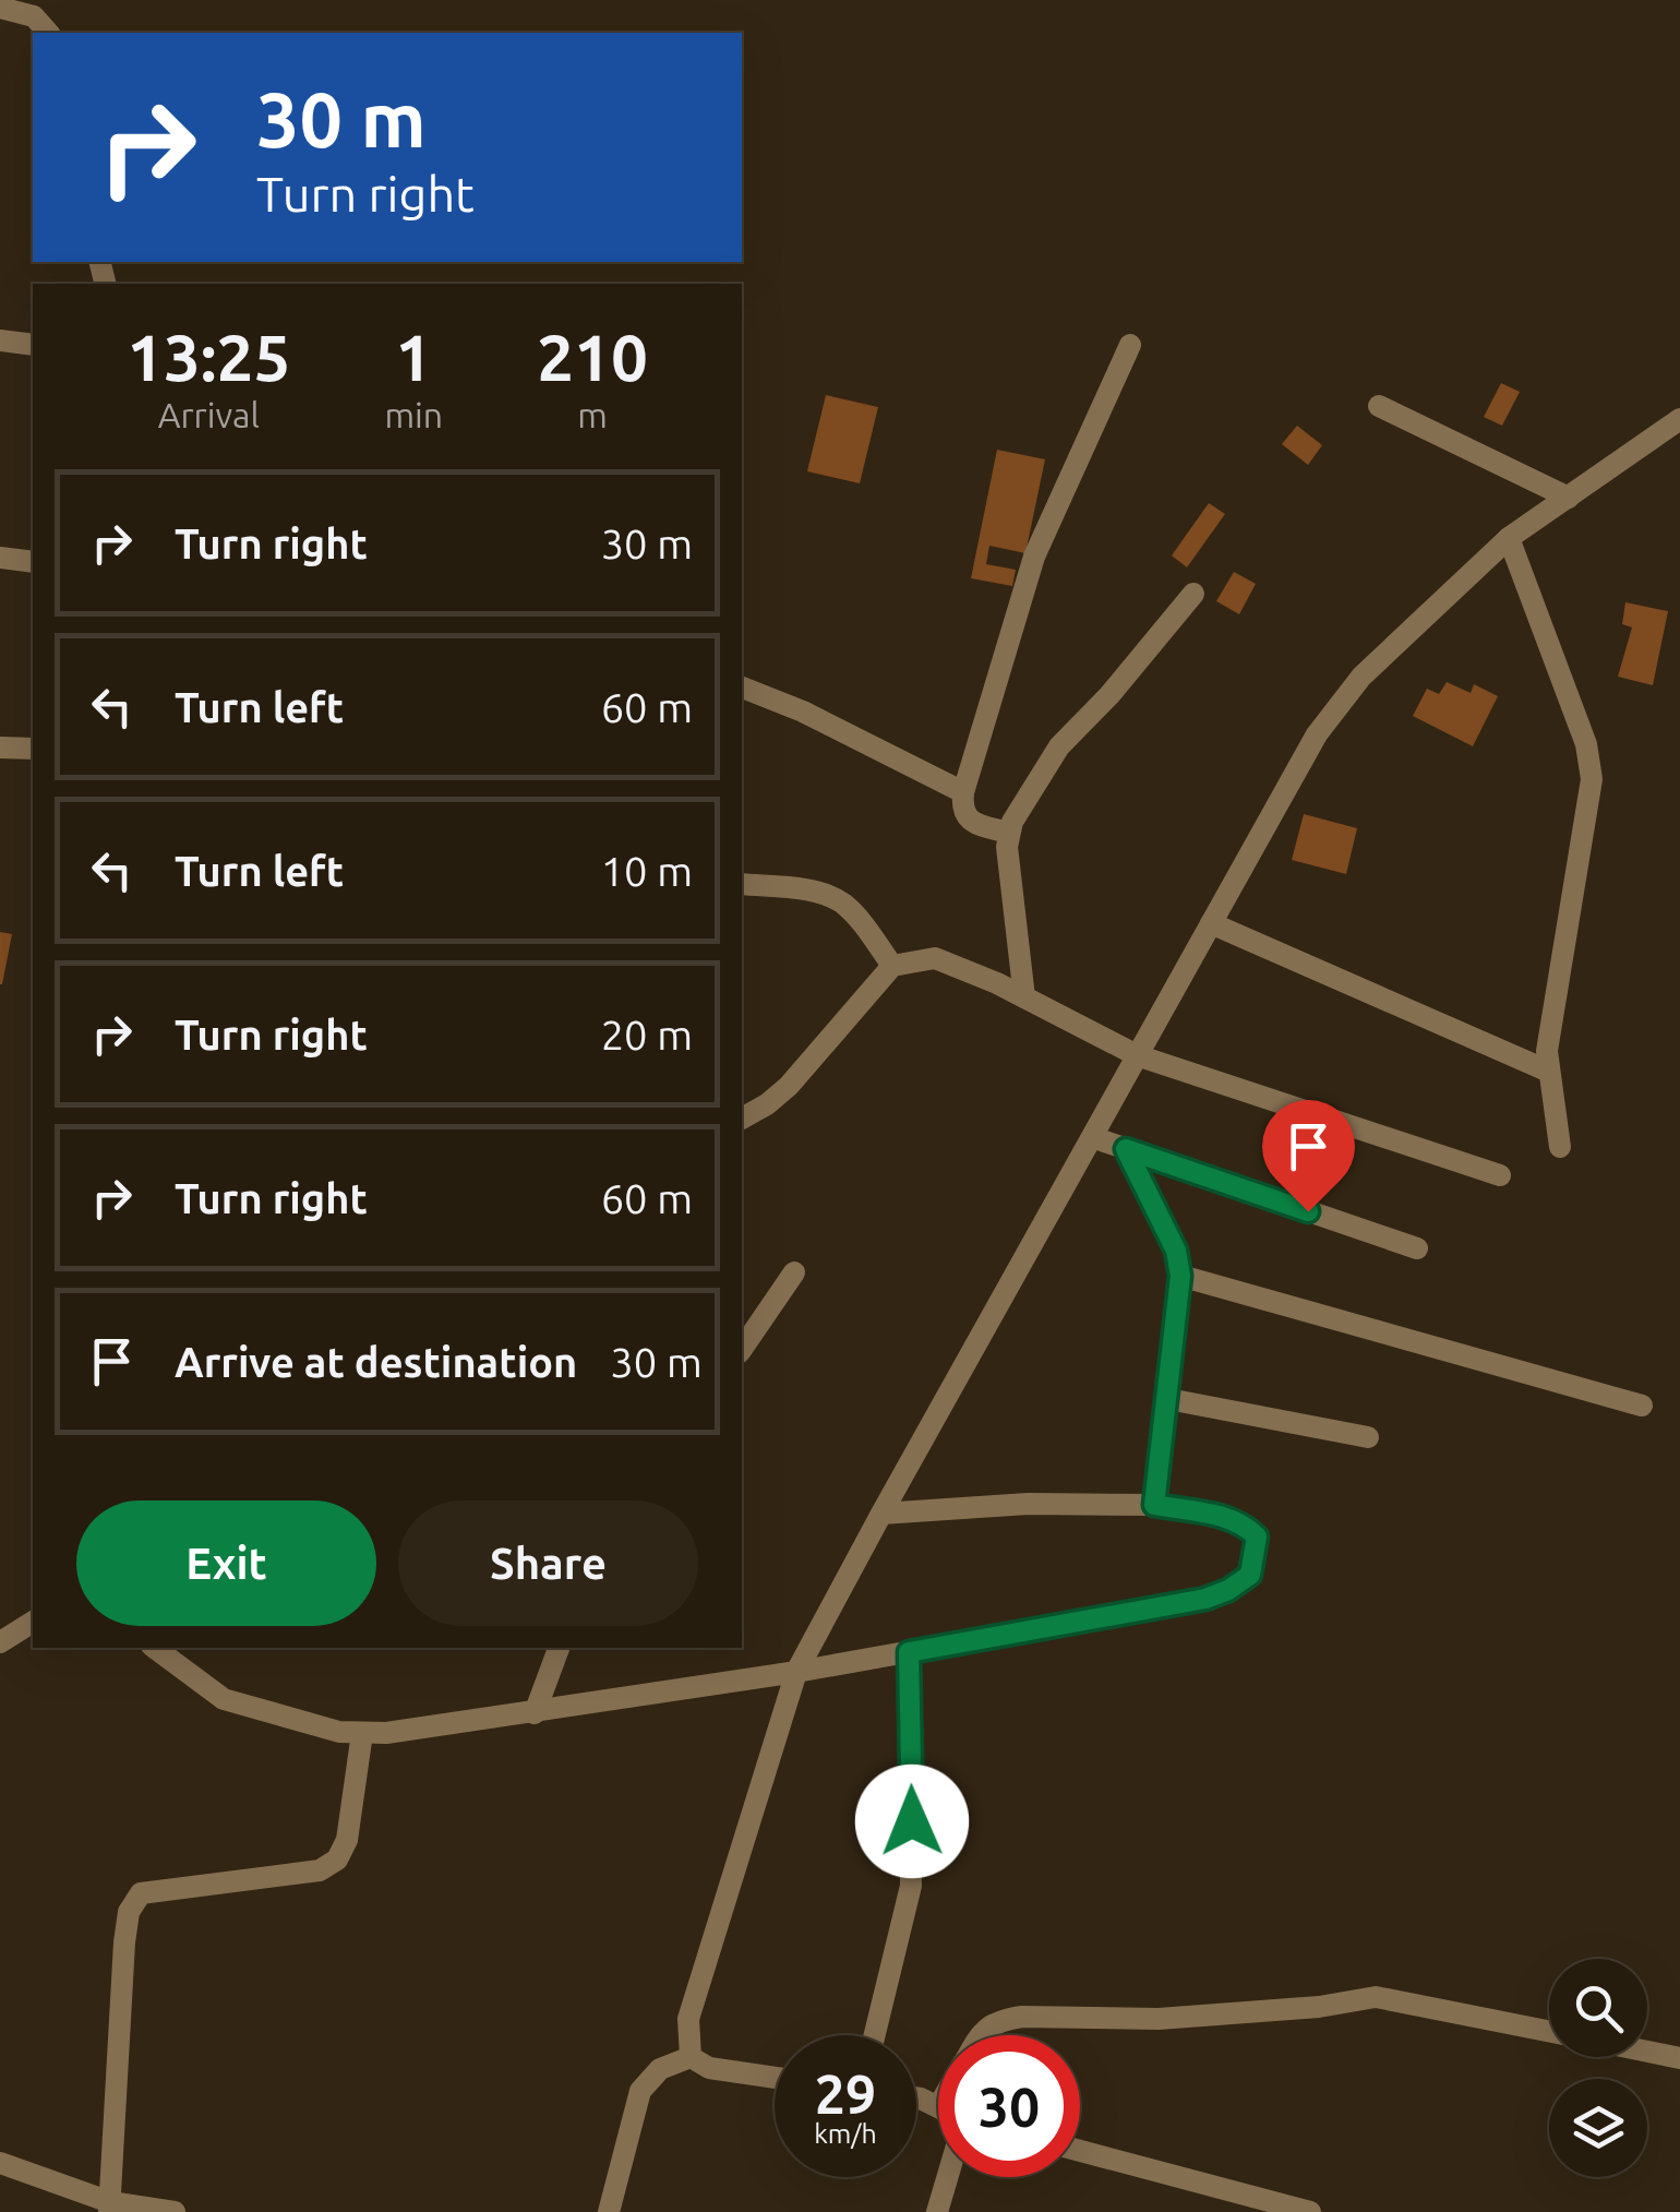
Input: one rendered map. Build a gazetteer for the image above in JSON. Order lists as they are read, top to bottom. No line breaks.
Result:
{"page":{"turn":["30 m","Turn right"],"eta":["13:25","Arrival","1","min","210","m"],"list":[{"name":"Turn right","value":"30 m"},{"name":"Turn left","value":"60 m"},{"name":"Turn left","value":"10 m"},{"name":"Turn right","value":"20 m"},{"name":"Turn right","value":"60 m"},{"name":"Arrive at destination","value":"30 m"}],"buttons":["Exit","Share"],"speed":"29 km/h","limit":"30"}}
